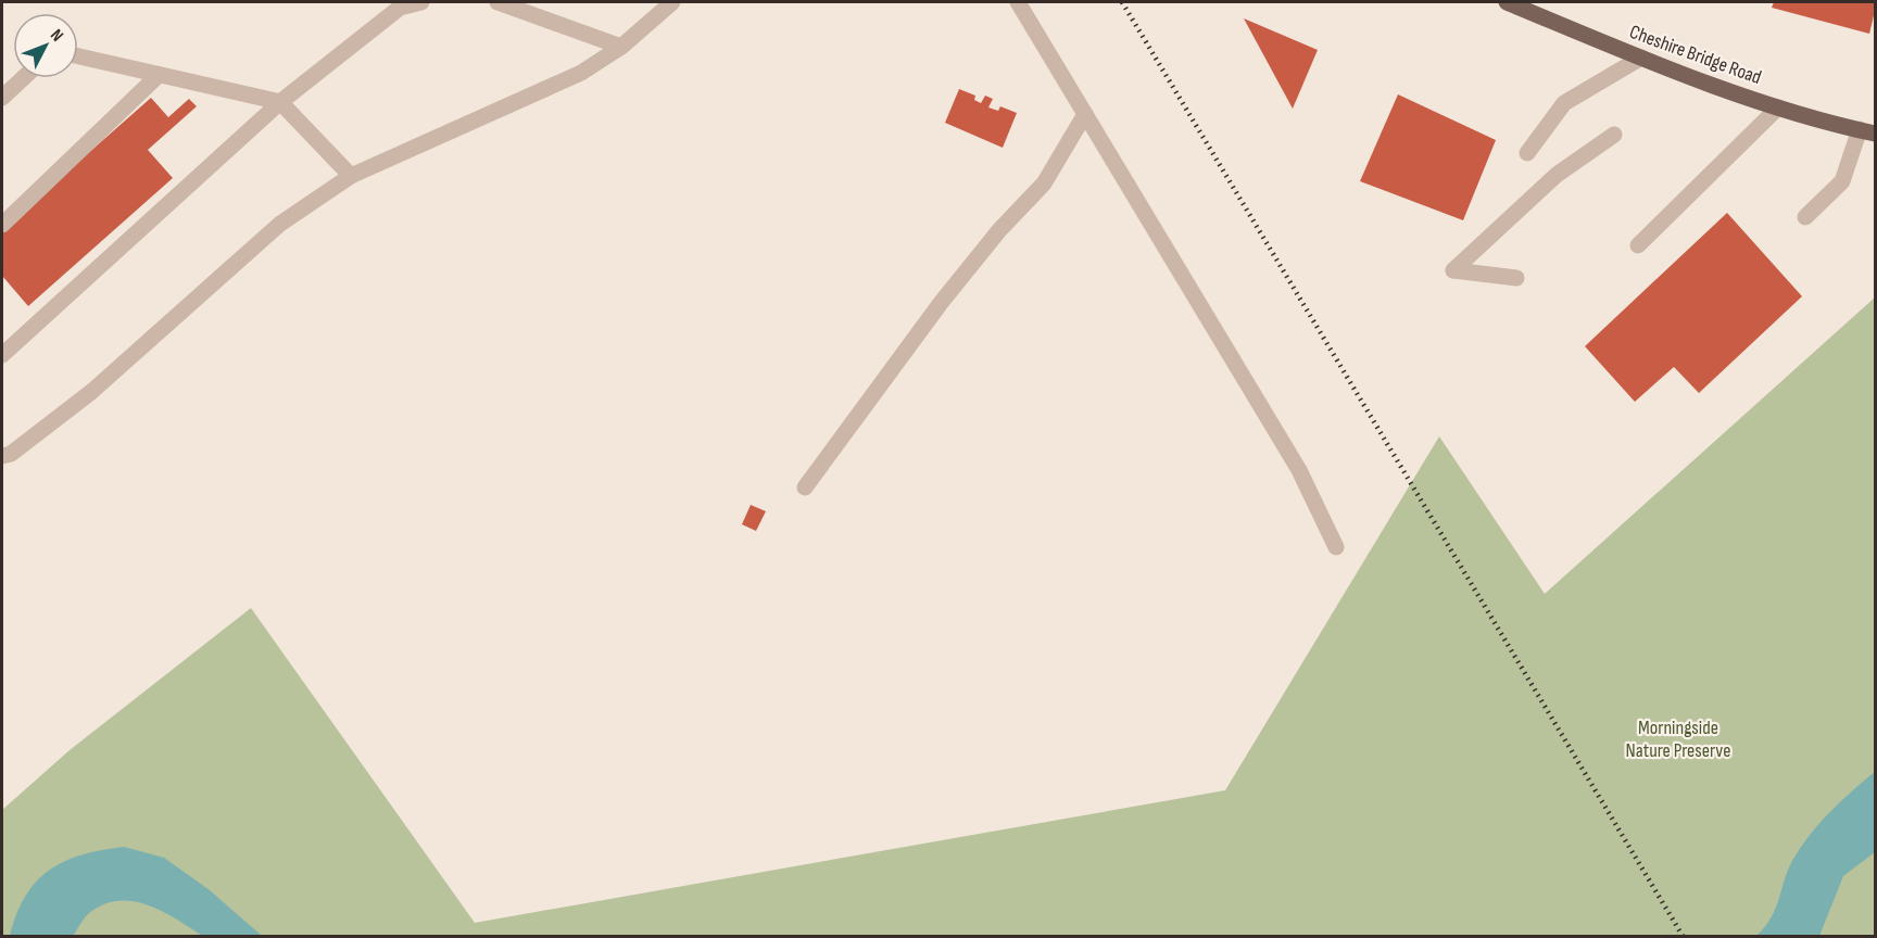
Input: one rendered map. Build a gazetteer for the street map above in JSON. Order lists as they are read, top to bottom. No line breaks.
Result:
{"streets":{"main road":["Cheshire Bridge Road"]},"parks":["Morningside Nature Preserve"],"north":"top right"}
